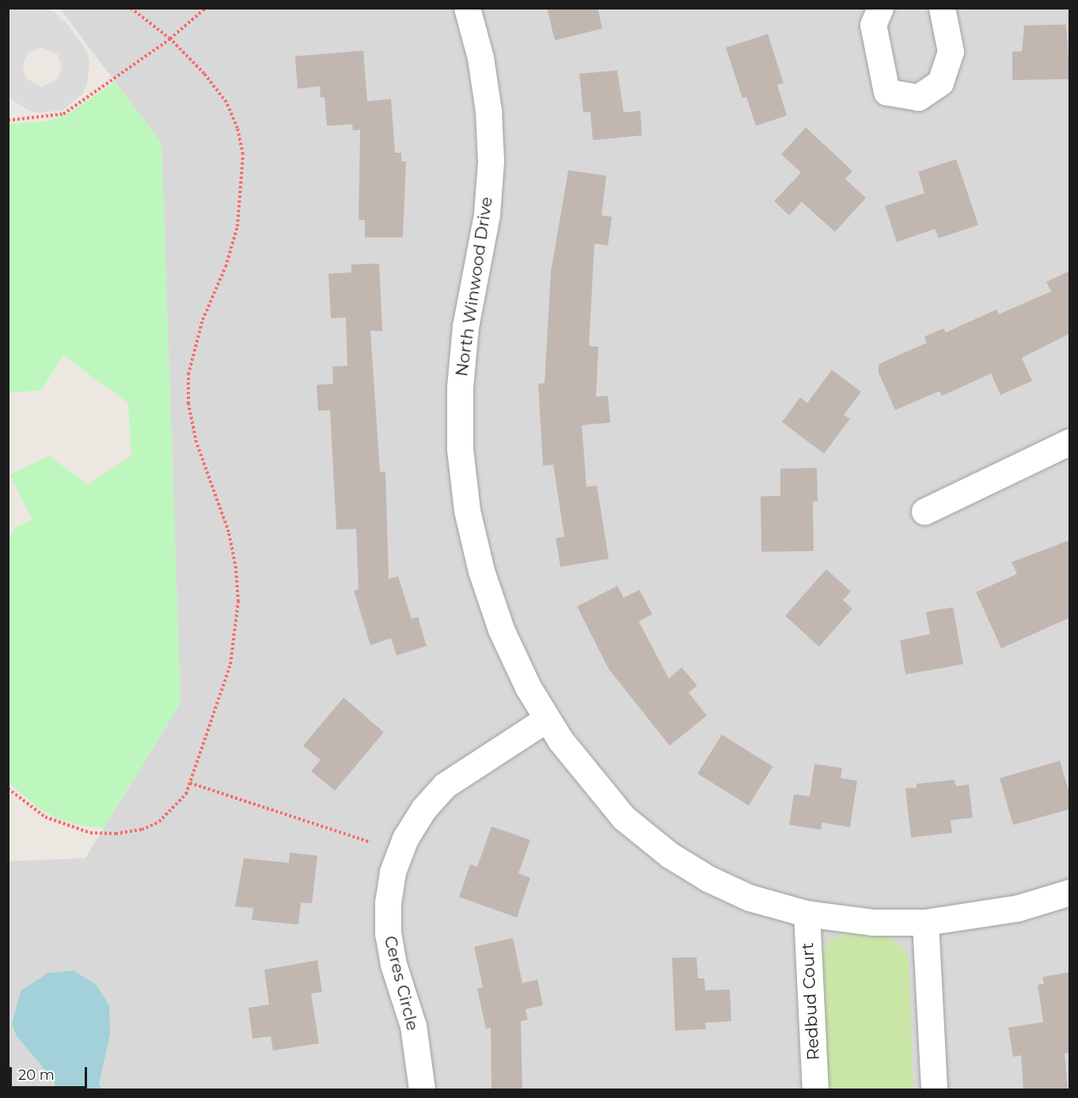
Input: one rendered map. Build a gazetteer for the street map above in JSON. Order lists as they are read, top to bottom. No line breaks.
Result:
{"streets":{"street":["North Winwood Drive","Ceres Circle","Redbud Court"]},"crossings":[["North Winwood Drive","Ceres Circle"],["North Winwood Drive","Redbud Court"]],"scale_bar":"20 m"}
